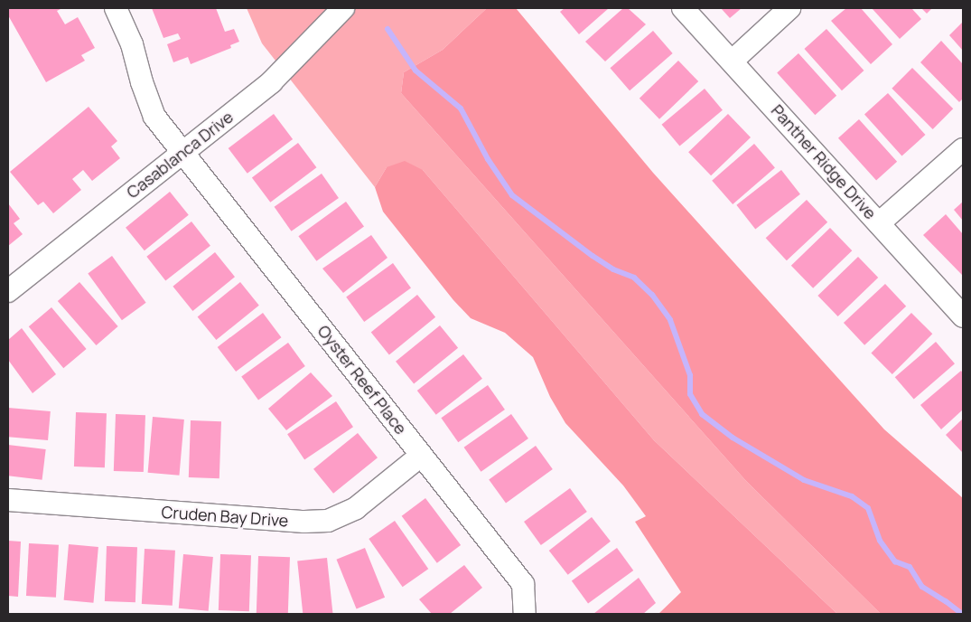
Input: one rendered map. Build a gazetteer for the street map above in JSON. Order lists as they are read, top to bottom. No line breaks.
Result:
{"streets":{"street":["Casablanca Drive","Panther Ridge Drive","Oyster Reef Place","Cruden Bay Drive"]},"crossings":[["Casablanca Drive","Oyster Reef Place"],["Oyster Reef Place","Cruden Bay Drive"]]}
